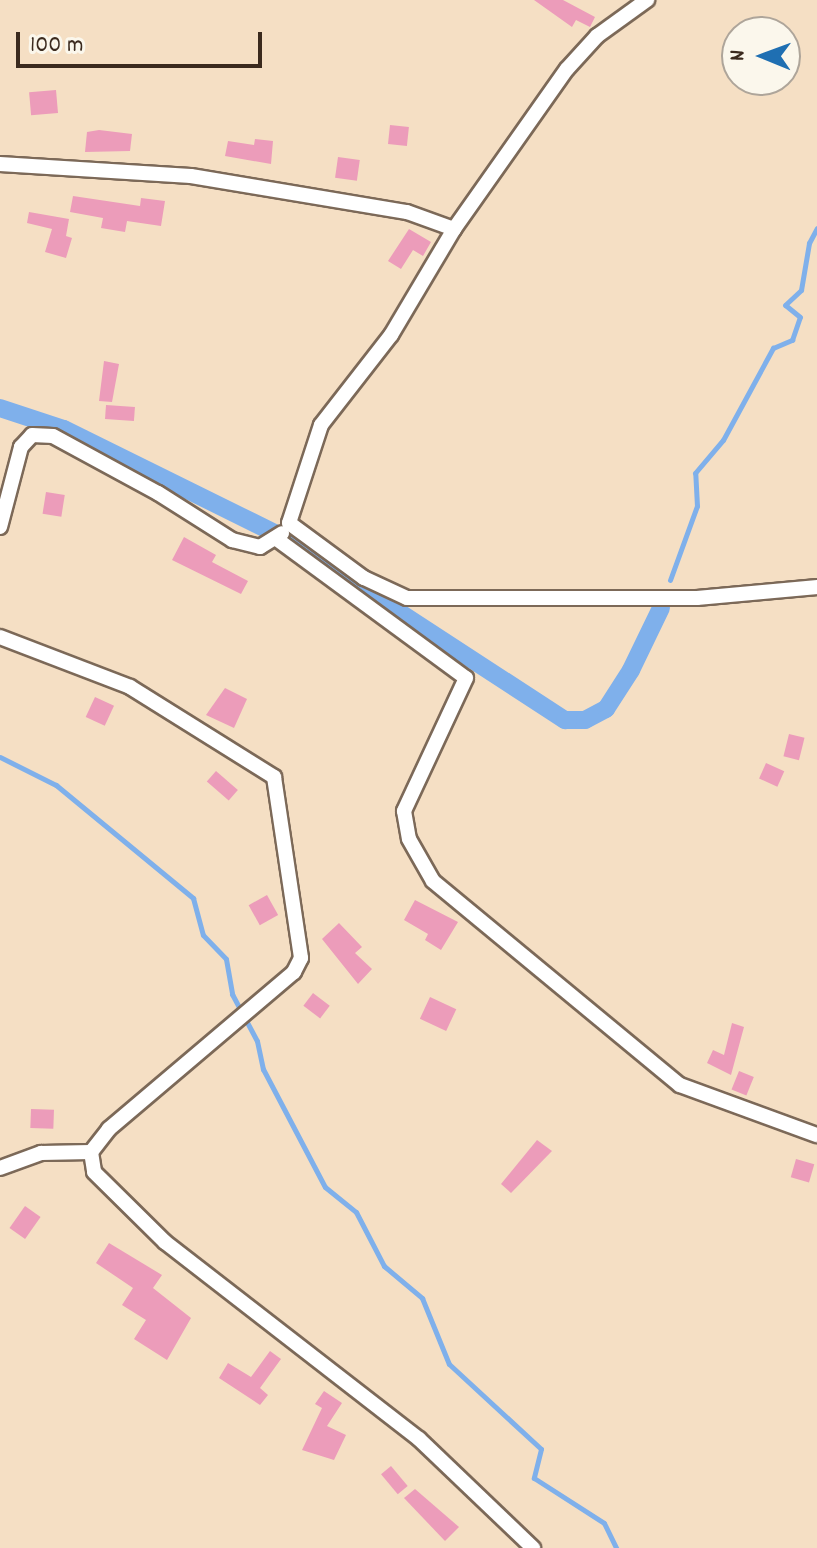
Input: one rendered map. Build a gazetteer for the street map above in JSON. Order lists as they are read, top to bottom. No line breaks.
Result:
{"scale_bar":"100 m","north":"left"}
